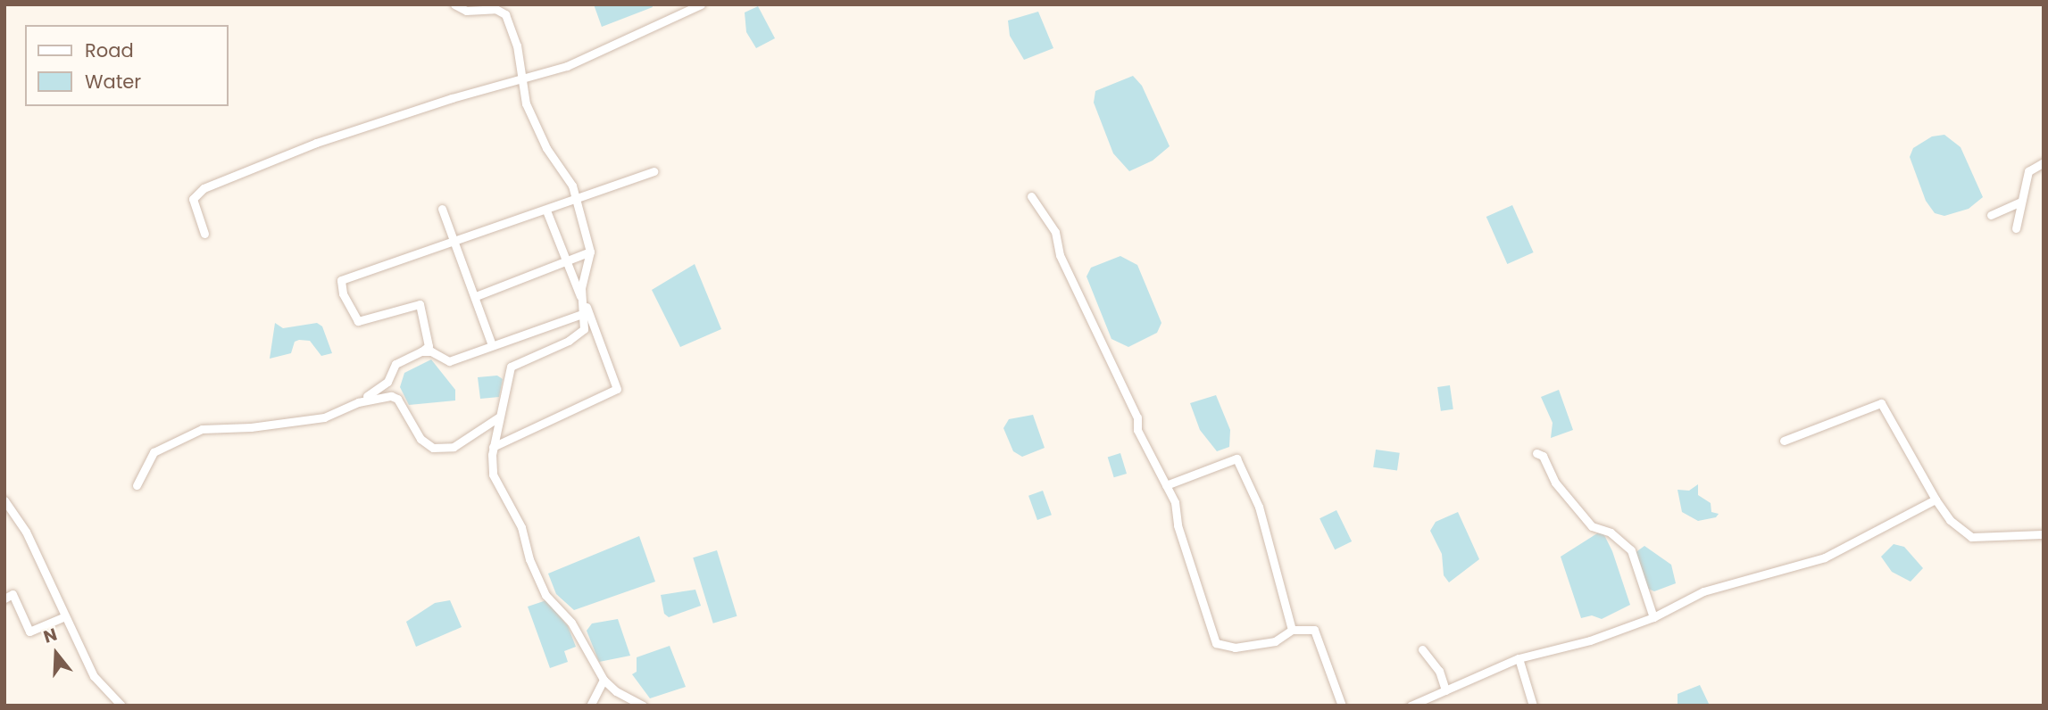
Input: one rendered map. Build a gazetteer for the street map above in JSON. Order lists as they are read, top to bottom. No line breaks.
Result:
{"legend":["Road","Water"],"north":"top"}
